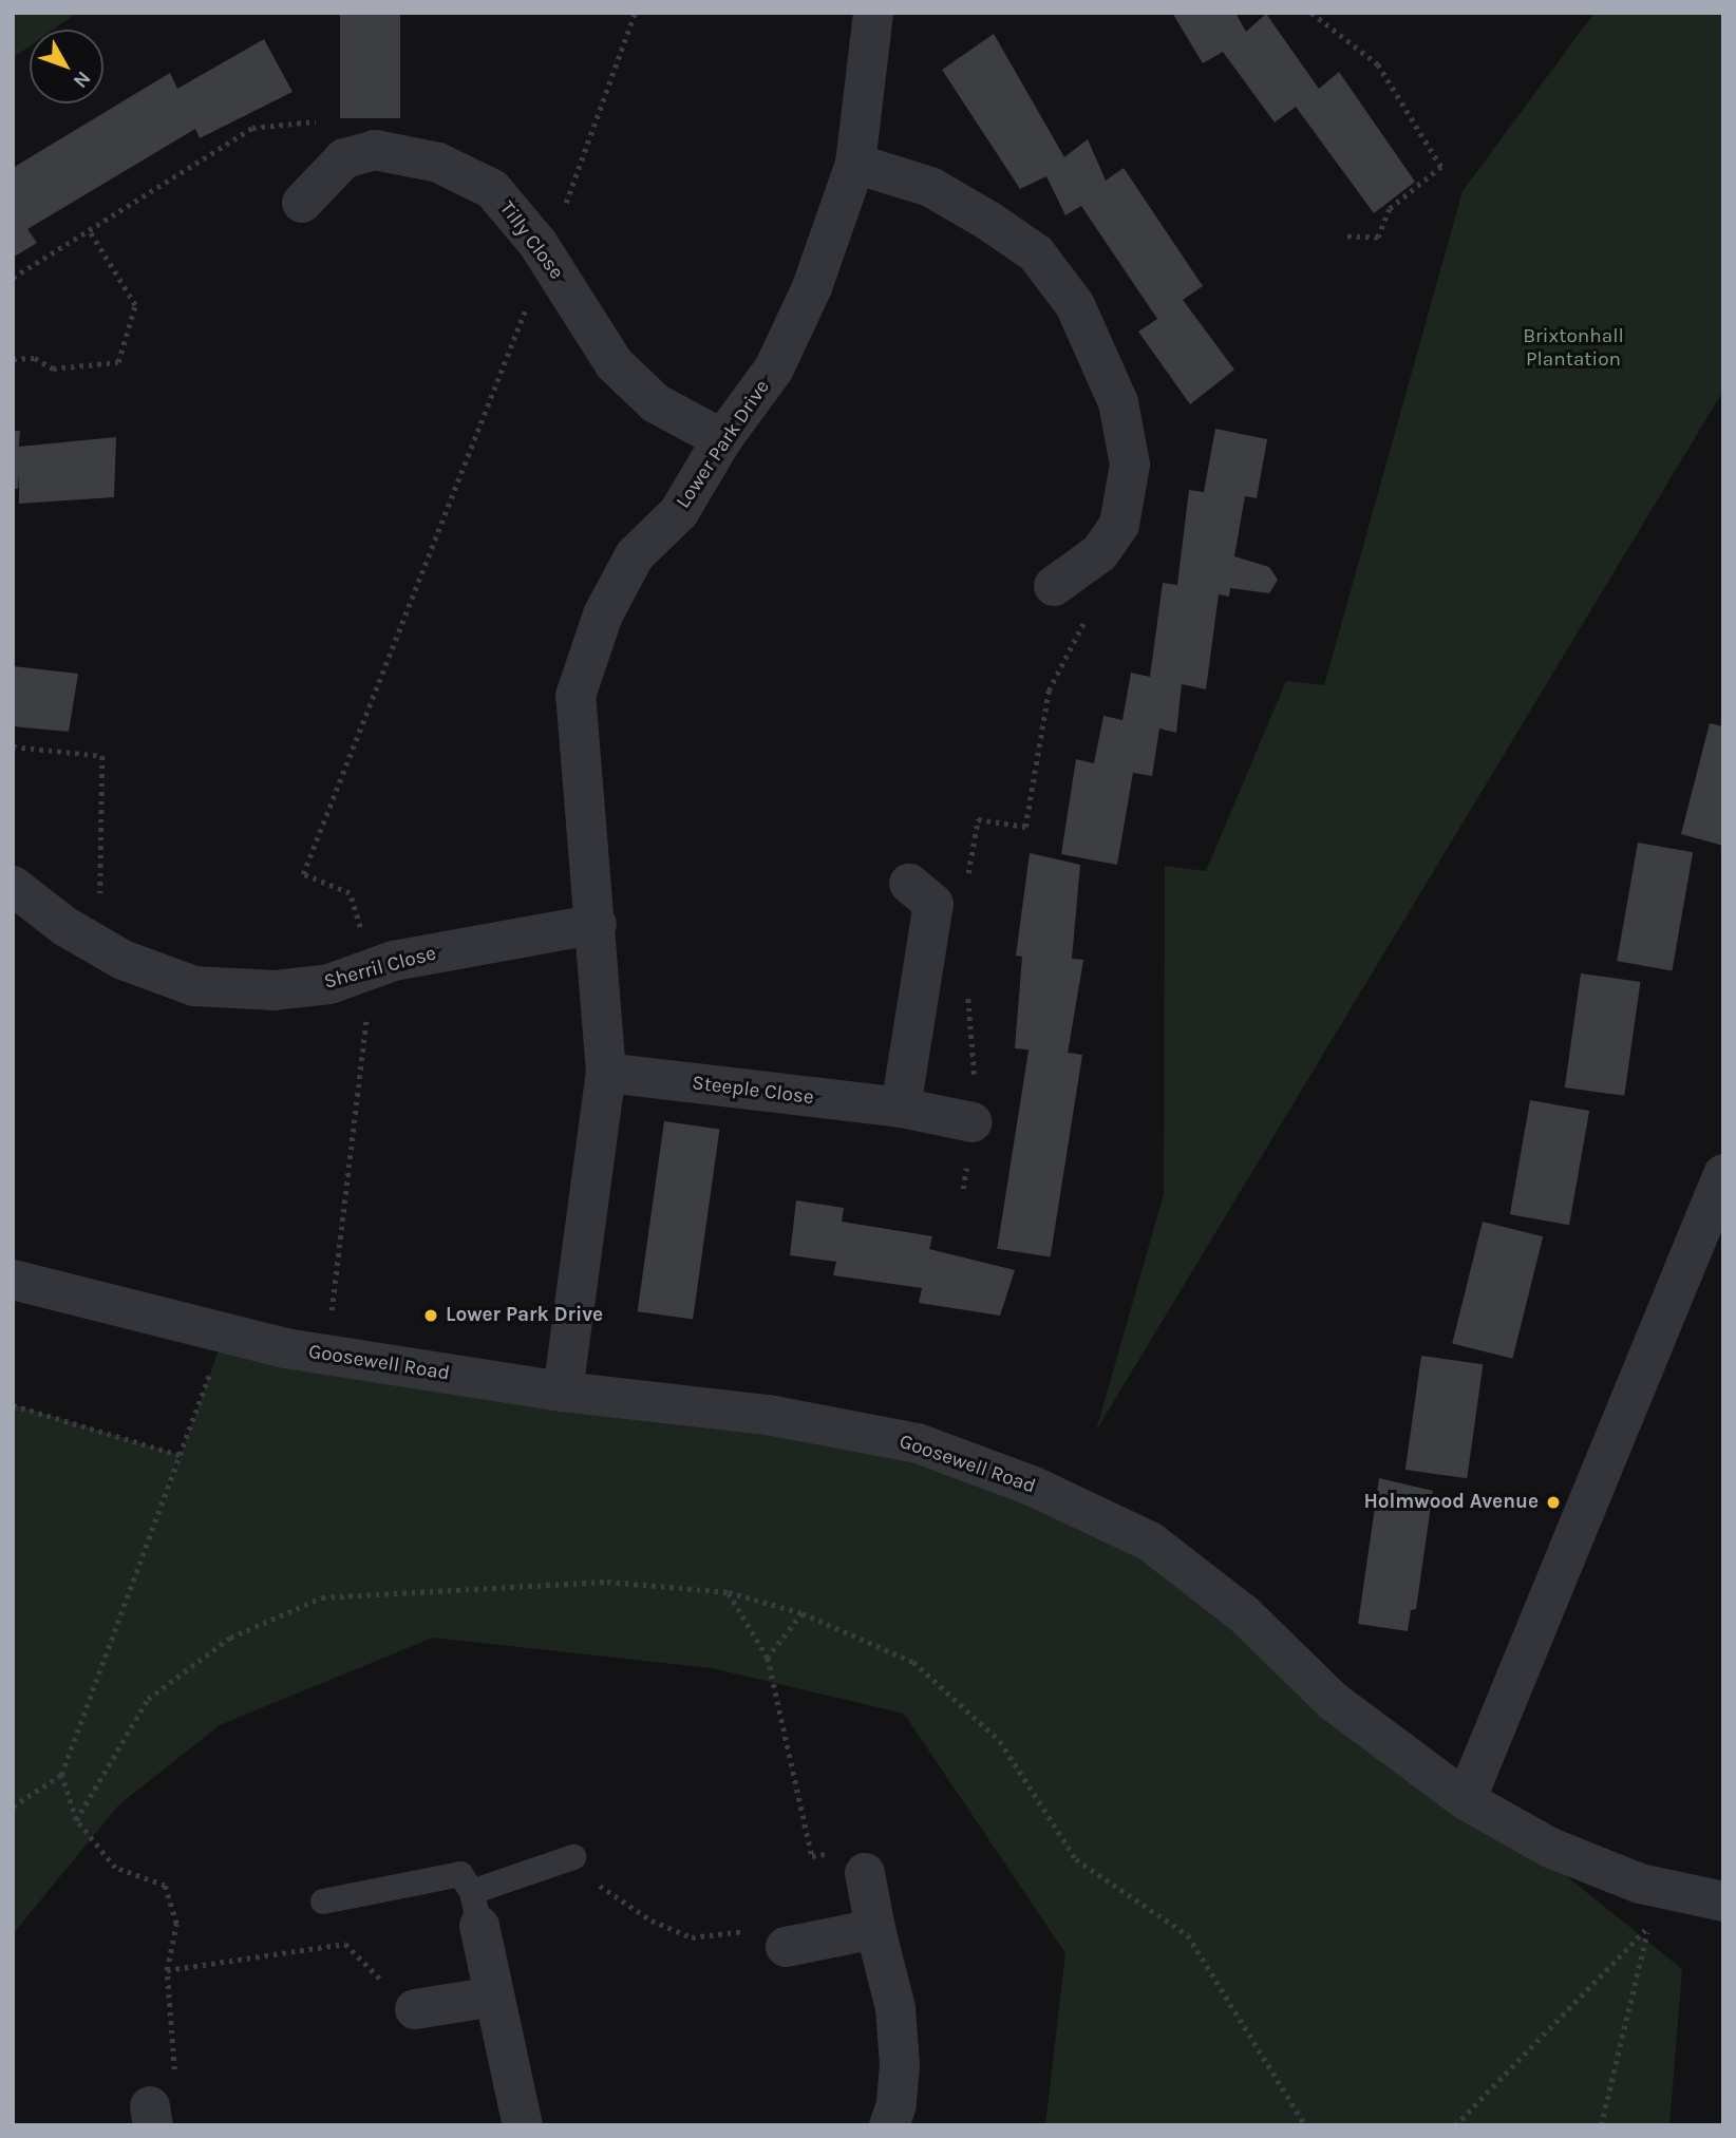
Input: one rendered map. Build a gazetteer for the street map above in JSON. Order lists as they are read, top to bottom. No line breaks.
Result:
{"streets":{"street":["Tilly Close","Lower Park Drive","Sherril Close","Steeple Close","Goosewell Road"]},"crossings":[["Tilly Close","Lower Park Drive"],["Lower Park Drive","Sherril Close"],["Lower Park Drive","Steeple Close"],["Lower Park Drive","Goosewell Road"]],"parks":["Brixtonhall Plantation"],"places":["Lower Park Drive","Holmwood Avenue"],"north":"bottom right"}
